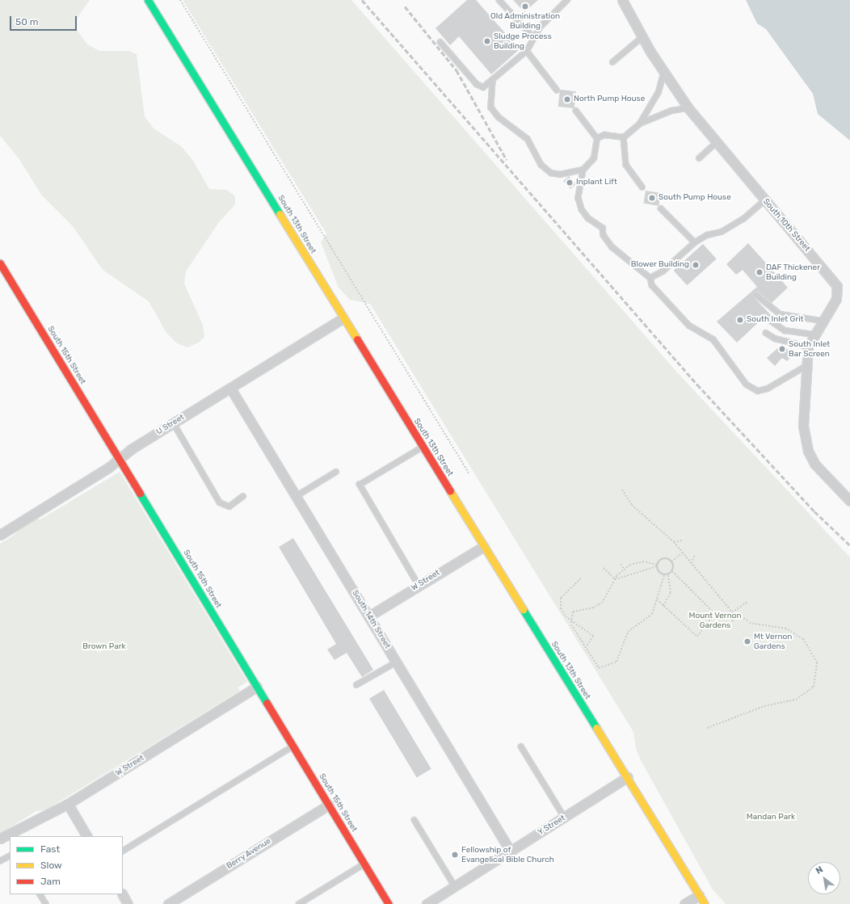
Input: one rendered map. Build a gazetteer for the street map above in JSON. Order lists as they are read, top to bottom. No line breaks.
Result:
{"streets":{"main road":["South 13th Street","South 15th Street"],"street":["South 10th Street","U Street","W Street","South 14th Street","Y Street","Berry Avenue"]},"crossings":[["South 13th Street","U Street"],["South 13th Street","W Street"],["South 13th Street","Y Street"],["South 15th Street","U Street"],["South 15th Street","W Street"],["South 15th Street","Berry Avenue"],["U Street","South 14th Street"],["W Street","South 14th Street"],["South 14th Street","Y Street"]],"parks":["Mount Vernon Gardens","Brown Park","Mandan Park"],"places":["Old Administration Building","Sludge Process Building","North Pump House","Inplant Lift","South Pump House","Blower Building","DAF Thickener Building","South Inlet Grit","South Inlet Bar Screen","Mt Vernon Gardens","Fellowship of Evangelical Bible Church"],"legend":["Fast","Slow","Jam"],"scale_bar":"50 m","north":"top left"}
